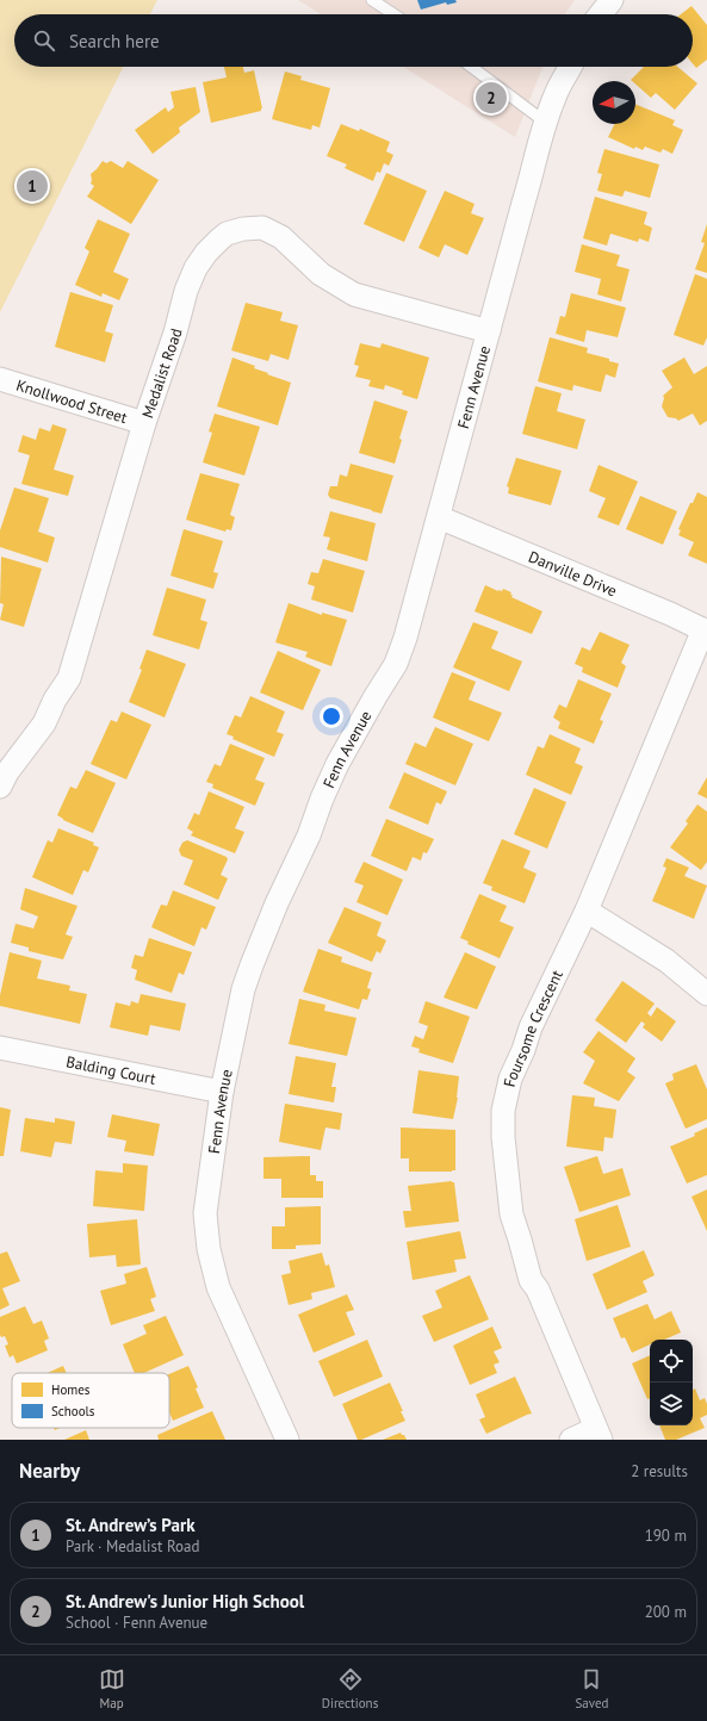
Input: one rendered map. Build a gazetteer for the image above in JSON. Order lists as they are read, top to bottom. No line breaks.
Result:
{"streets":{"street":["Medalist Road","Fenn Avenue","Knollwood Street","Danville Drive","Foursome Crescent","Balding Court"]},"crossings":[["Medalist Road","Fenn Avenue"],["Medalist Road","Knollwood Street"],["Fenn Avenue","Danville Drive"],["Fenn Avenue","Balding Court"],["Danville Drive","Foursome Crescent"]],"legend":["Homes","Schools"],"north":"left","page":{"search":"Search here","pins":["2","1"],"heading":["Nearby","2 results"],"list":[{"mark":"1","name":"St. Andrew’s Park","note":"Park · Medalist Road","value":"190 m"},{"mark":"2","name":"St. Andrew's Junior High School","note":"School · Fenn Avenue","value":"200 m"}],"nav":["Map","Directions","Saved"]}}
